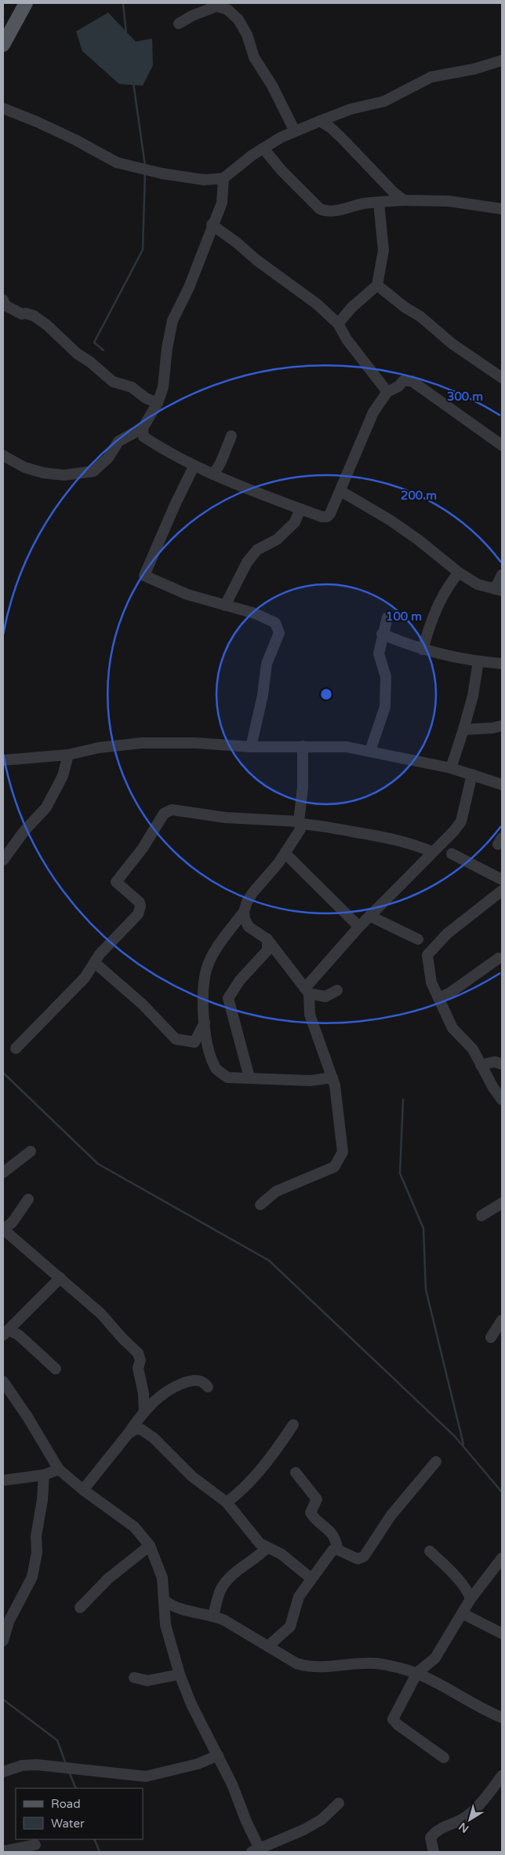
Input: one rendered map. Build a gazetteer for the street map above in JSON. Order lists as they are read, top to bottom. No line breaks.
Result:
{"legend":["Road","Water"],"north":"bottom left","rings":["300 m","200 m","100 m"]}
